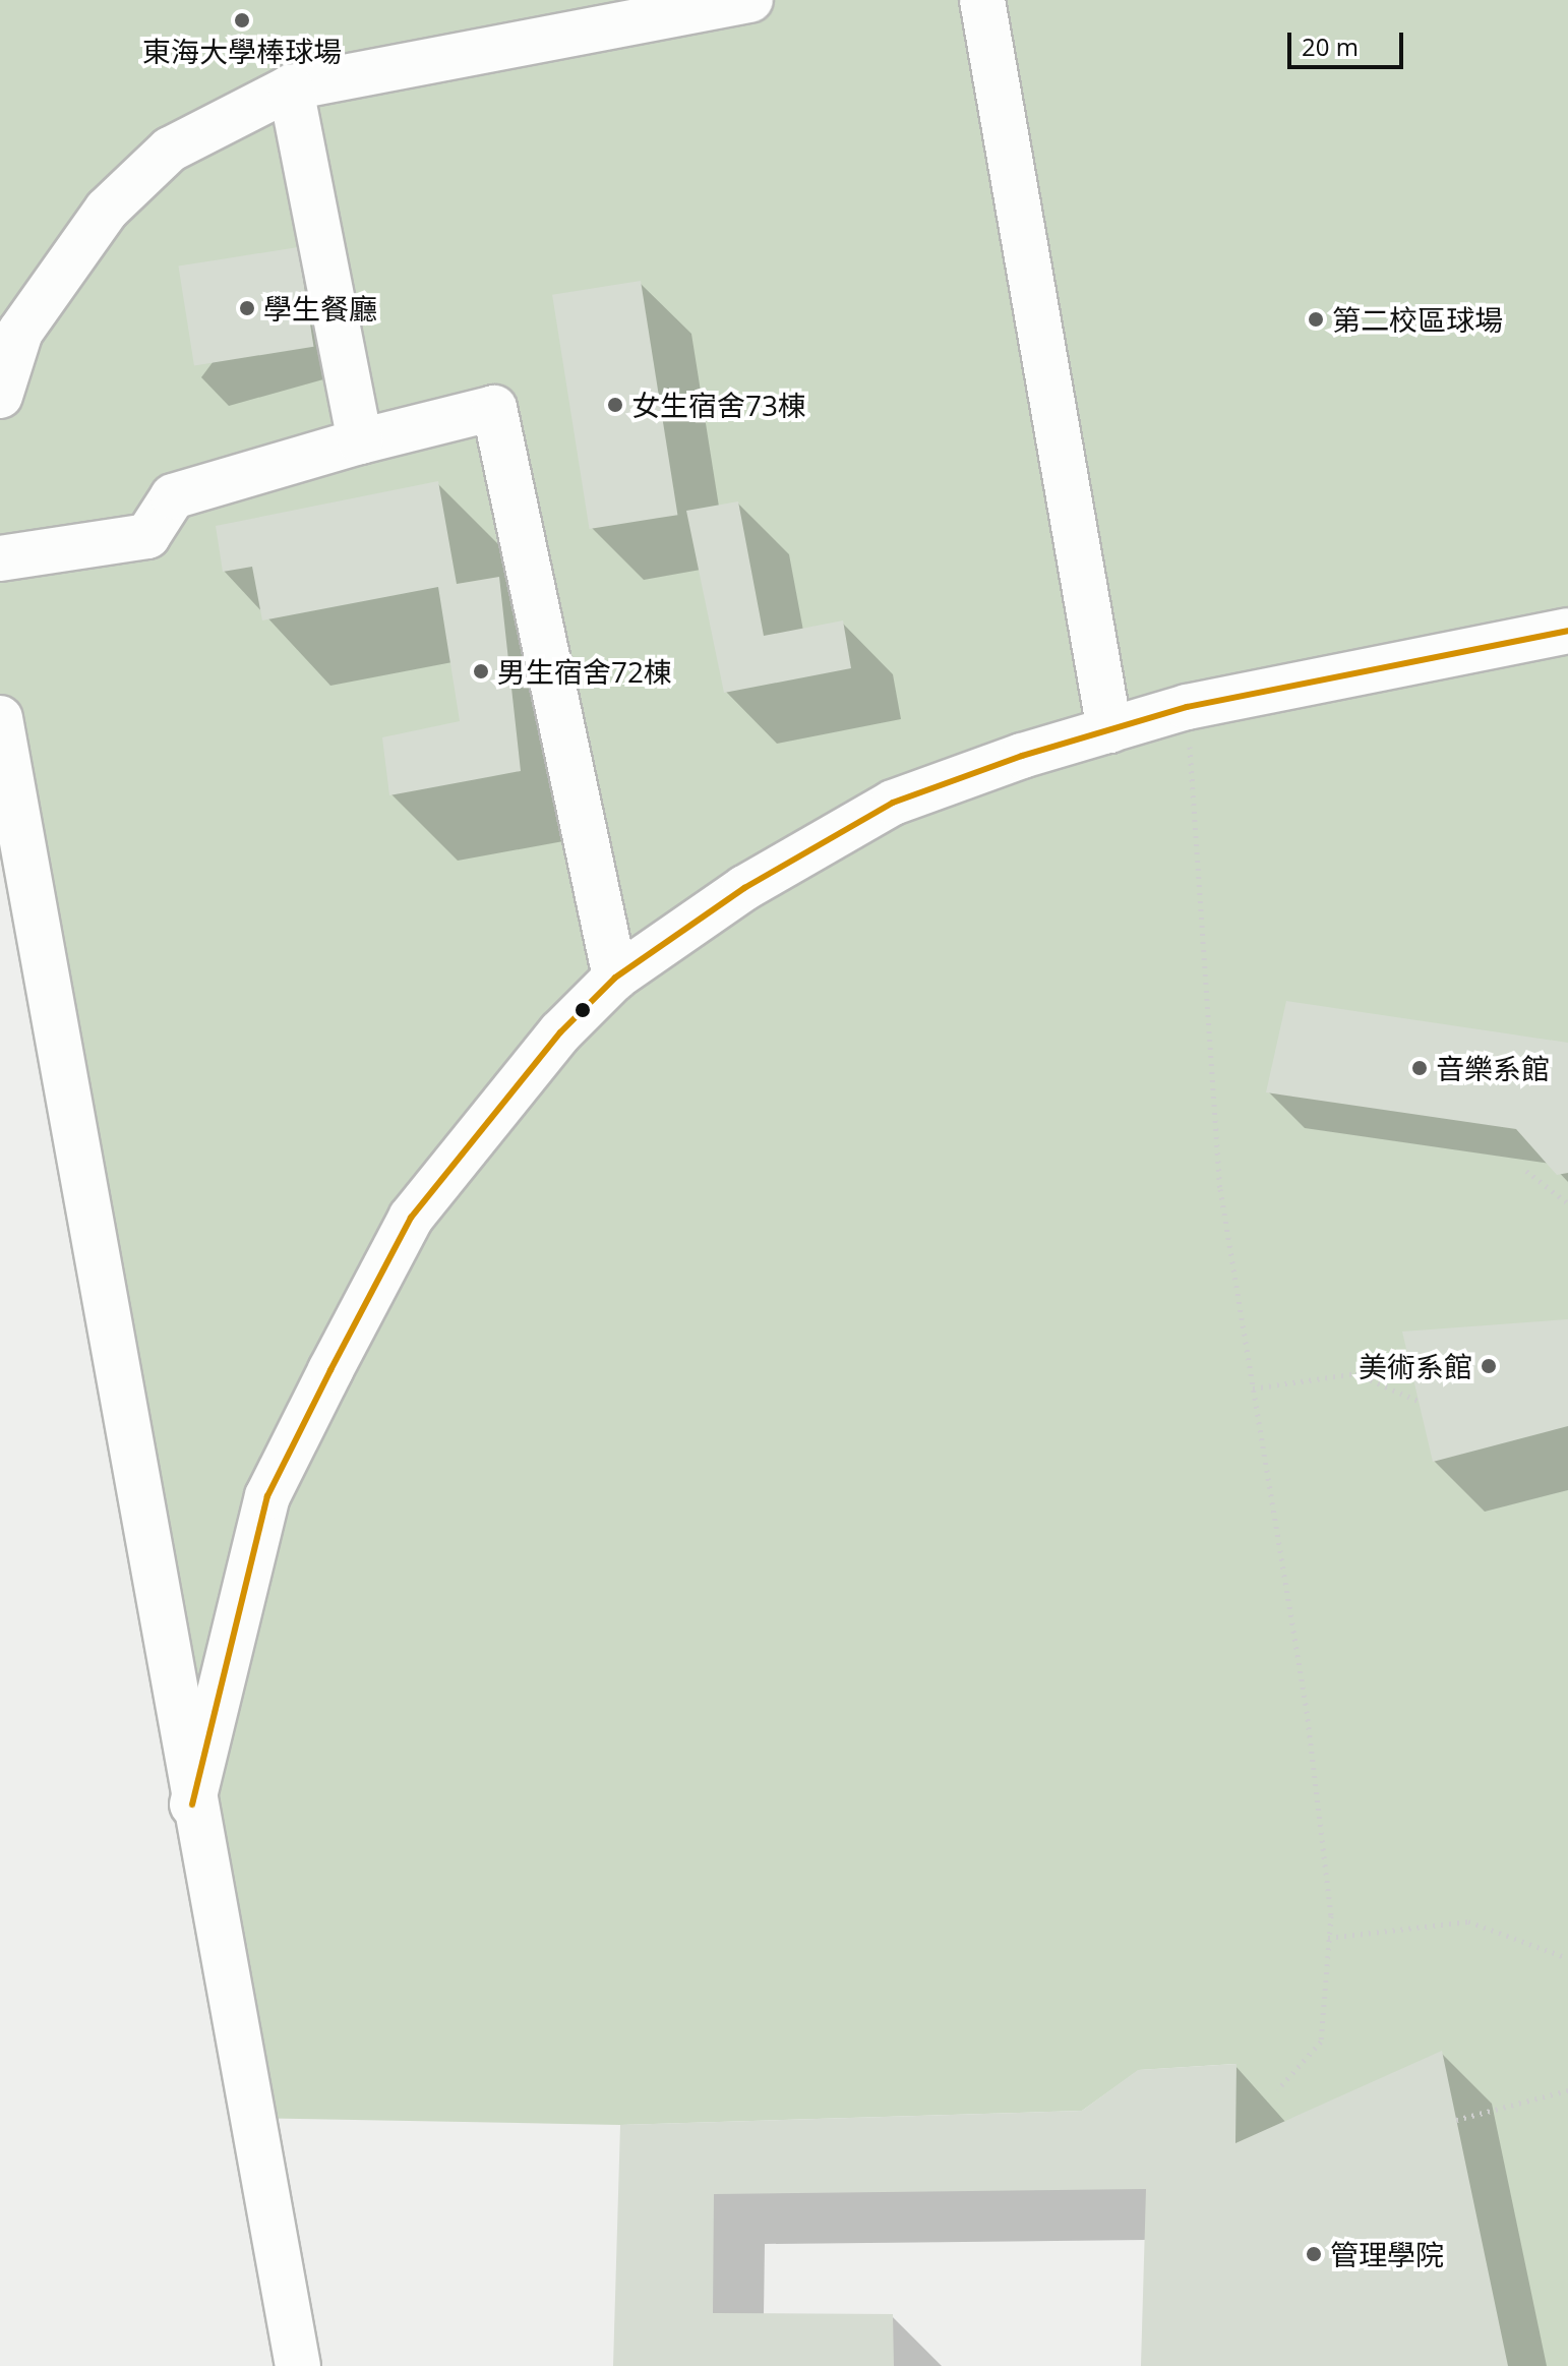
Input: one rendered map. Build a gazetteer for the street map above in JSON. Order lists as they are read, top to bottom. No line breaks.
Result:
{"places":["東海大學棒球場","學生餐廳","第二校區球場","女生宿舍73棟","男生宿舍72棟","音樂系館","美術系館","管理學院"],"scale_bar":"20 m"}
